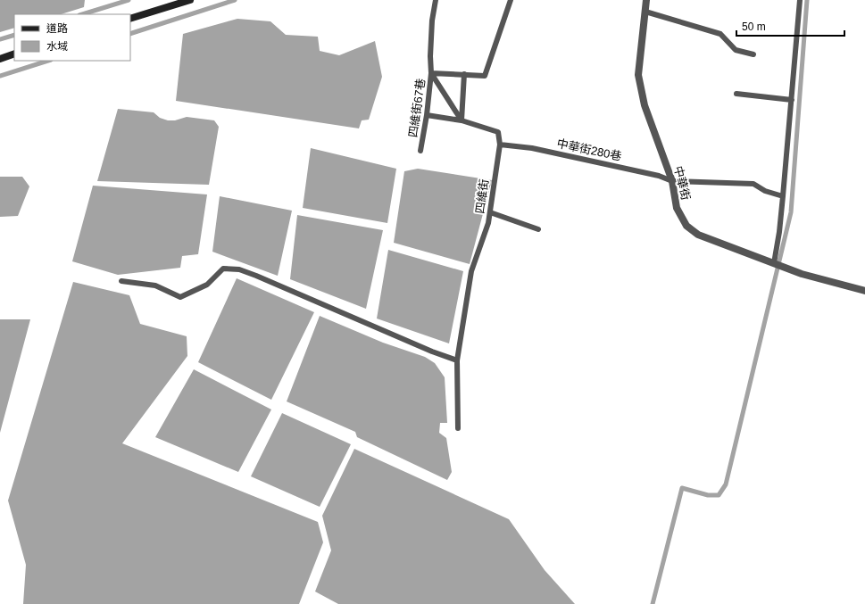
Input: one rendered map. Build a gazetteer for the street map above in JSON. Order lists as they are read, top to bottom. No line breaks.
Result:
{"streets":{"street":["中華街"],"lane":["四維街67巷","中華街280巷","四維街"]},"crossings":[["中華街280巷","中華街"],["中華街280巷","四維街"]],"legend":["道路","水域"],"scale_bar":"50 m"}
